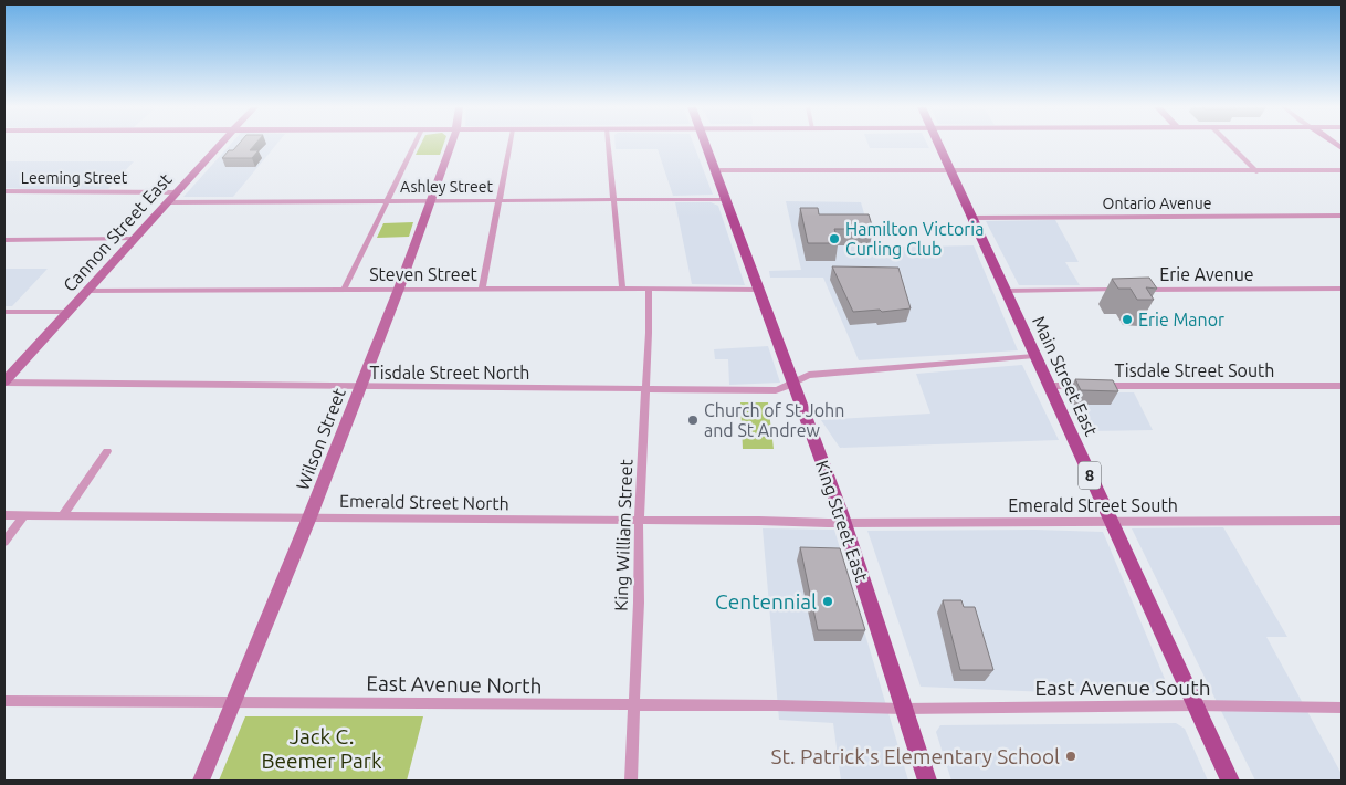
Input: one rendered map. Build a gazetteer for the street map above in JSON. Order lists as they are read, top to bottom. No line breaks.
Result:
{"streets":{"main road":["Cannon Street East","Main Street East","Wilson Street","8","King Street East"],"street":["Leeming Street","Ashley Street","Ontario Avenue","Steven Street","Erie Avenue","Tisdale Street South","Tisdale Street North","Emerald Street North","Emerald Street South","King William Street","East Avenue North","East Avenue South"]},"crossings":[["Leeming Street","Cannon Street East"],["Ashley Street","Cannon Street East"],["Ashley Street","Wilson Street"],["Ashley Street","King Street East"],["Ontario Avenue","Main Street East"],["Cannon Street East","Steven Street"],["Cannon Street East","Tisdale Street North"],["Steven Street","Wilson Street"],["Steven Street","King Street East"],["Steven Street","King William Street"],["Erie Avenue","Main Street East"],["Tisdale Street South","Main Street East"],["Tisdale Street North","Wilson Street"],["Tisdale Street North","King Street East"],["Tisdale Street North","King William Street"],["Main Street East","Emerald Street South"],["Main Street East","East Avenue South"],["Wilson Street","Emerald Street North"],["Wilson Street","East Avenue North"],["Emerald Street North","Emerald Street South"],["Emerald Street North","King Street East"],["Emerald Street North","King William Street"],["Emerald Street South","King Street East"],["King Street East","East Avenue North"],["King Street East","East Avenue South"],["King William Street","East Avenue North"],["East Avenue North","East Avenue South"]],"parks":["Jack C. Beemer Park"],"places":["Hamilton Victoria Curling Club","Erie Manor","Church of St John and St Andrew","Centennial","St. Patrick's Elementary School"]}
